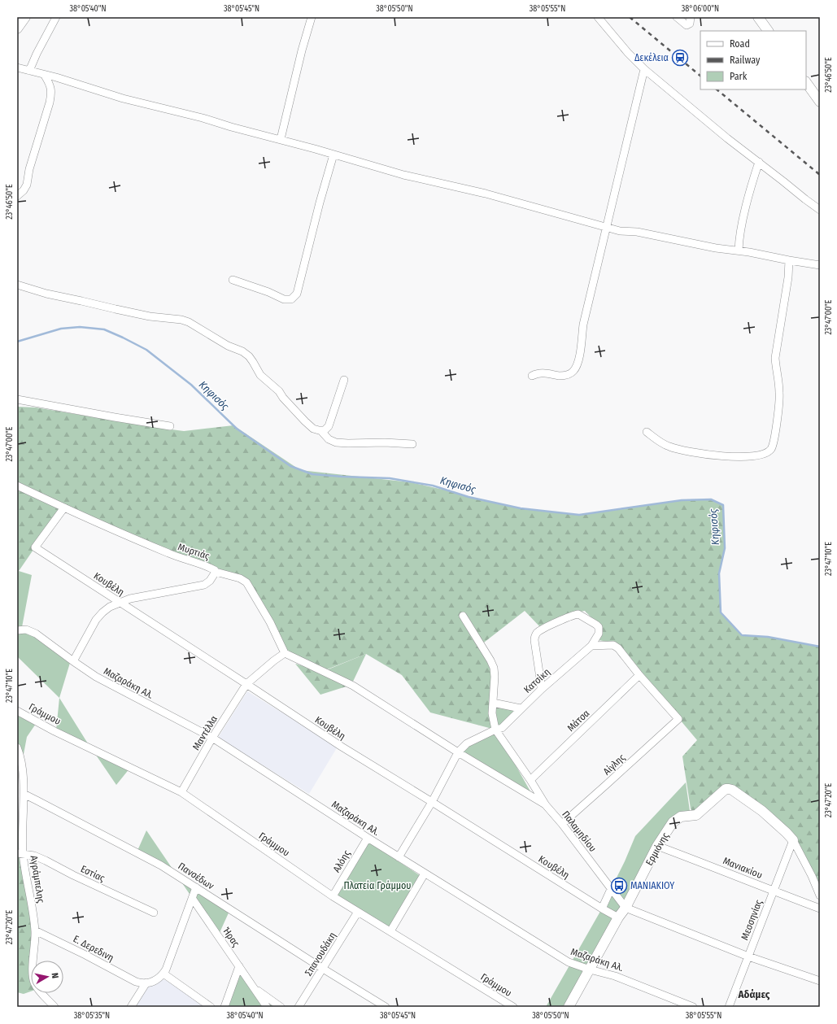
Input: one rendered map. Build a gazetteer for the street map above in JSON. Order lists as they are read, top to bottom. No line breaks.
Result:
{"streets":{"street":["Μυρτιάς","Κουβέλη","Κατσίκη","Μαζαράκη Αλ.","Γράμμου","Μάτσα","Μαντέλλα","Αίγλης","Παλαμηδίου","Ερμιόνης","Αλόης","Μανιακίου","Εστίας","Πανσέδων","Αγράμπελης","Μεσσηνίας","Ήρας","Ε. Δερεδινη","Σπανουδάκη"]},"crossings":[["Μυρτιάς","Κουβέλη"],["Μυρτιάς","Μαζαράκη Αλ."],["Κουβέλη","Μαντέλλα"],["Κουβέλη","Ερμιόνης"],["Κατσίκη","Παλαμηδίου"],["Μαζαράκη Αλ.","Μαντέλλα"],["Μαζαράκη Αλ.","Ερμιόνης"],["Μαζαράκη Αλ.","Αλόης"],["Γράμμου","Μαντέλλα"],["Γράμμου","Αλόης"],["Γράμμου","Σπανουδάκη"],["Μάτσα","Αίγλης"],["Μάτσα","Παλαμηδίου"],["Αίγλης","Παλαμηδίου"],["Παλαμηδίου","Ερμιόνης"],["Ερμιόνης","Μανιακίου"],["Ερμιόνης","Μεσσηνίας"],["Μανιακίου","Μεσσηνίας"],["Εστίας","Αγράμπελης"],["Πανσέδων","Αγράμπελης"],["Πανσέδων","Σπανουδάκη"],["Αγράμπελης","Ε. Δερεδινη"]],"districts":["Αδάμες"],"water":["Κηφισός"],"parks":["Πλατεία Γράμμου"],"places":{"station":["Δεκέλεια"],"bus stop":["ΜΑΝΙΑΚΙΟΥ"]},"legend":["Road","Railway","Park"],"north":"right","coordinates":["38°05'40\"N","38°05'45\"N","38°05'50\"N","38°05'55\"N","38°06'00\"N","23°46'50\"E","23°47'00\"E","23°47'10\"E","23°47'20\"E","38°05'35\"N"]}
